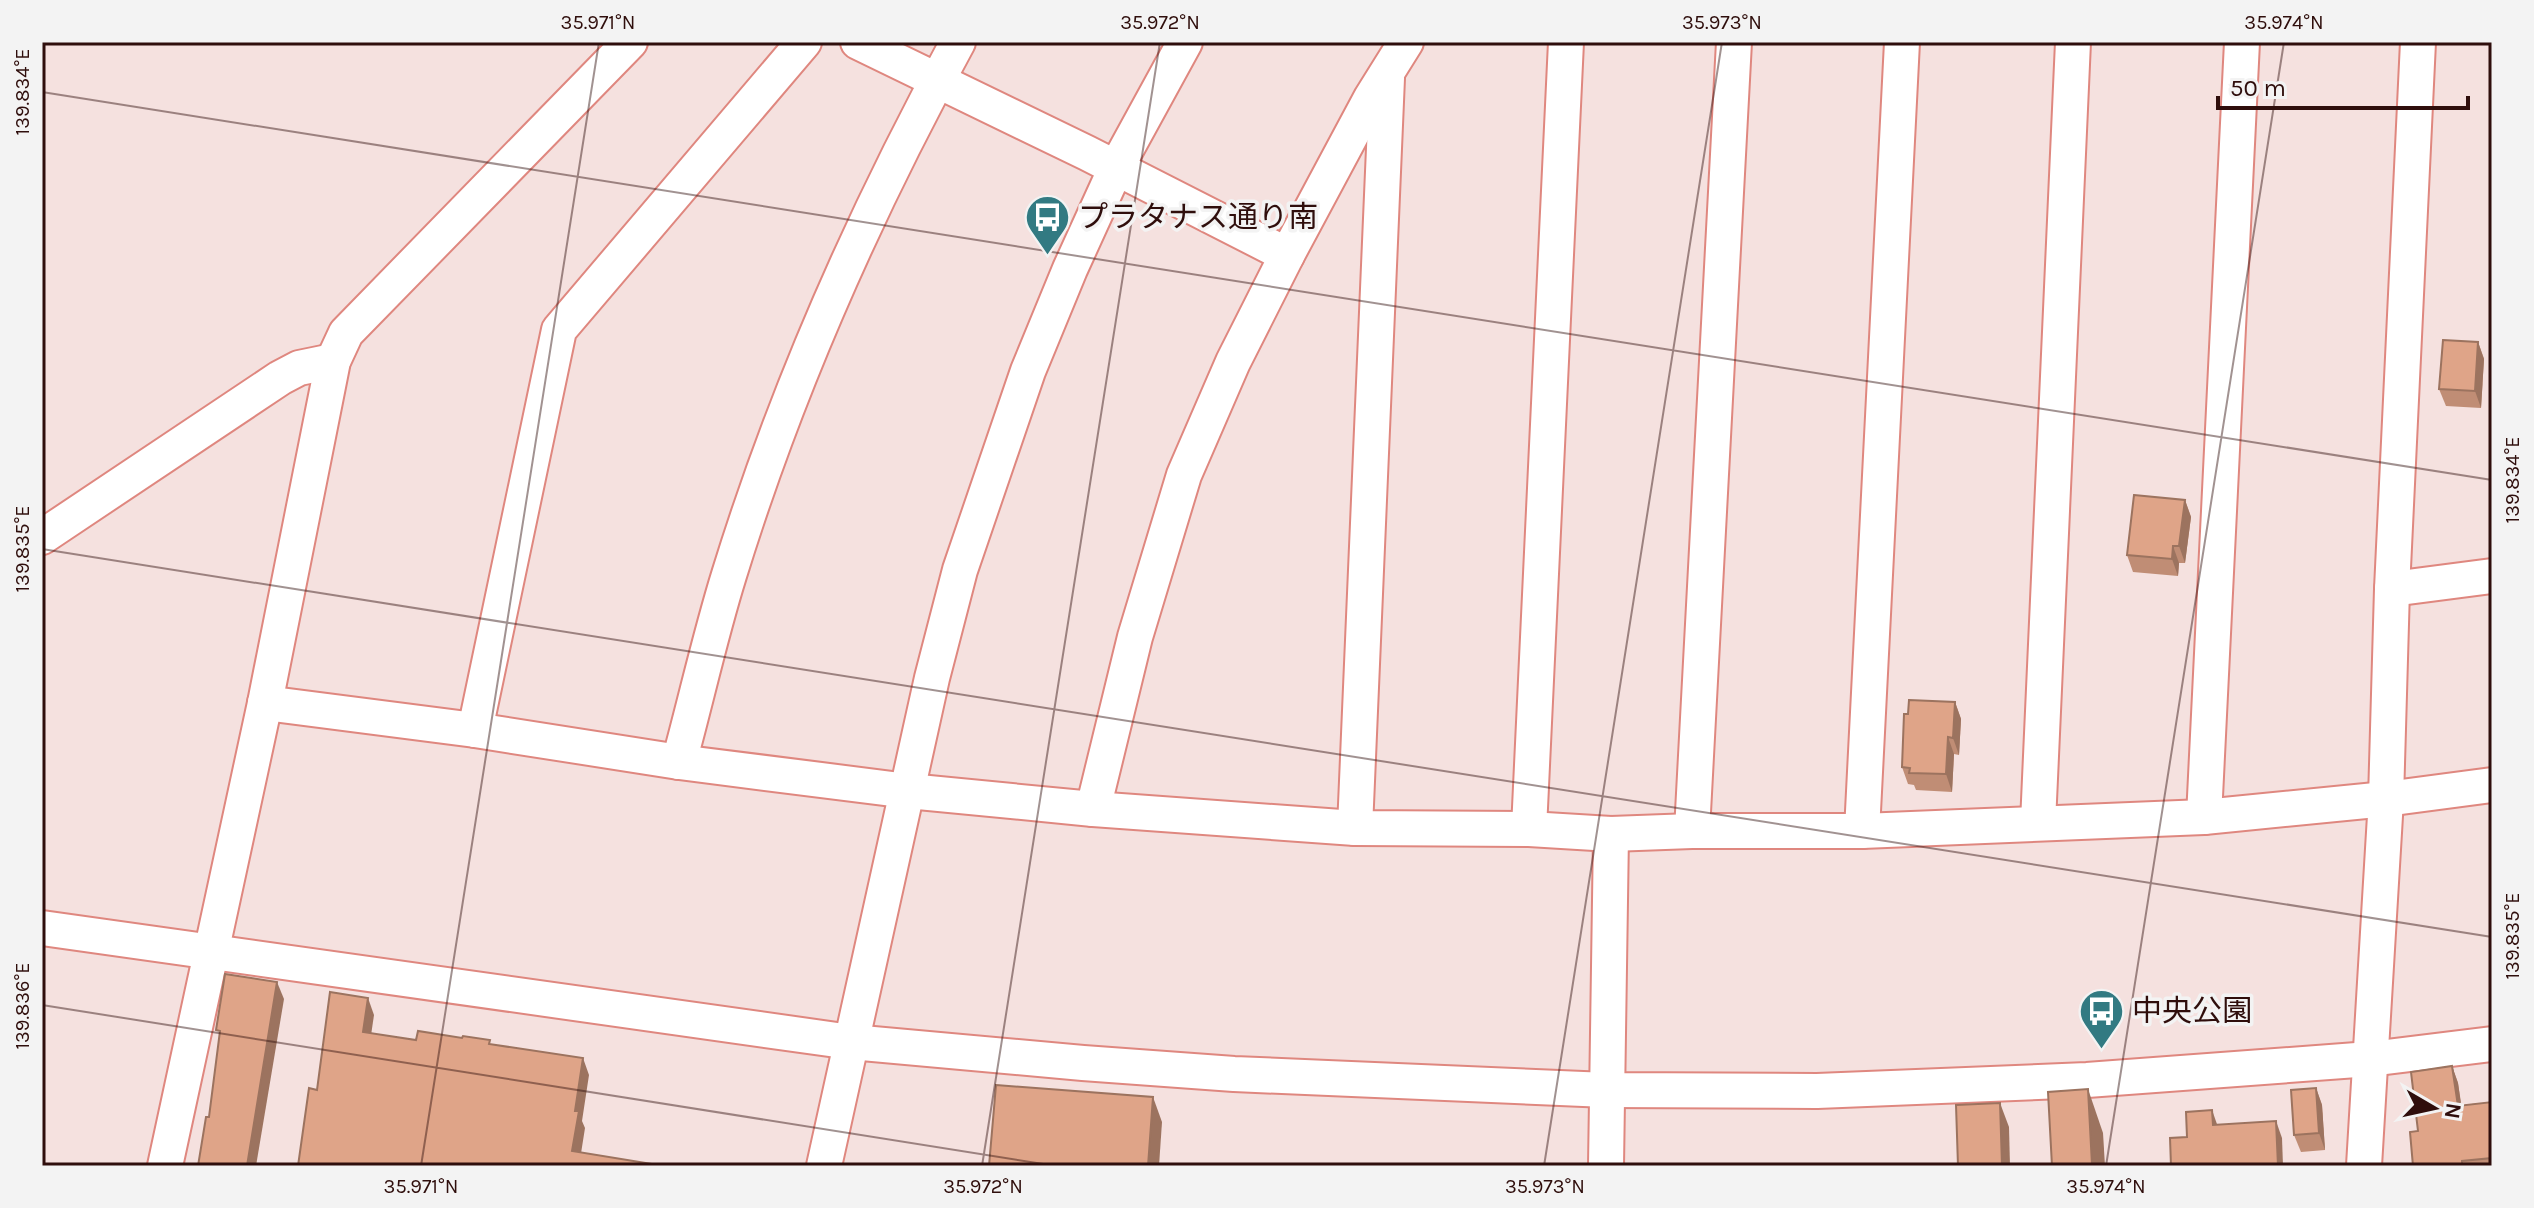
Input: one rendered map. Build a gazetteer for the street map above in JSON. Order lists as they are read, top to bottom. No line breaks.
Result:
{"places":{"bus stop":["プラタナス通り南","中央公園"]},"scale_bar":"50 m","north":"right","coordinates":["35.971°N","35.972°N","35.973°N","35.974°N","139.834°E","139.835°E","139.836°E"]}
